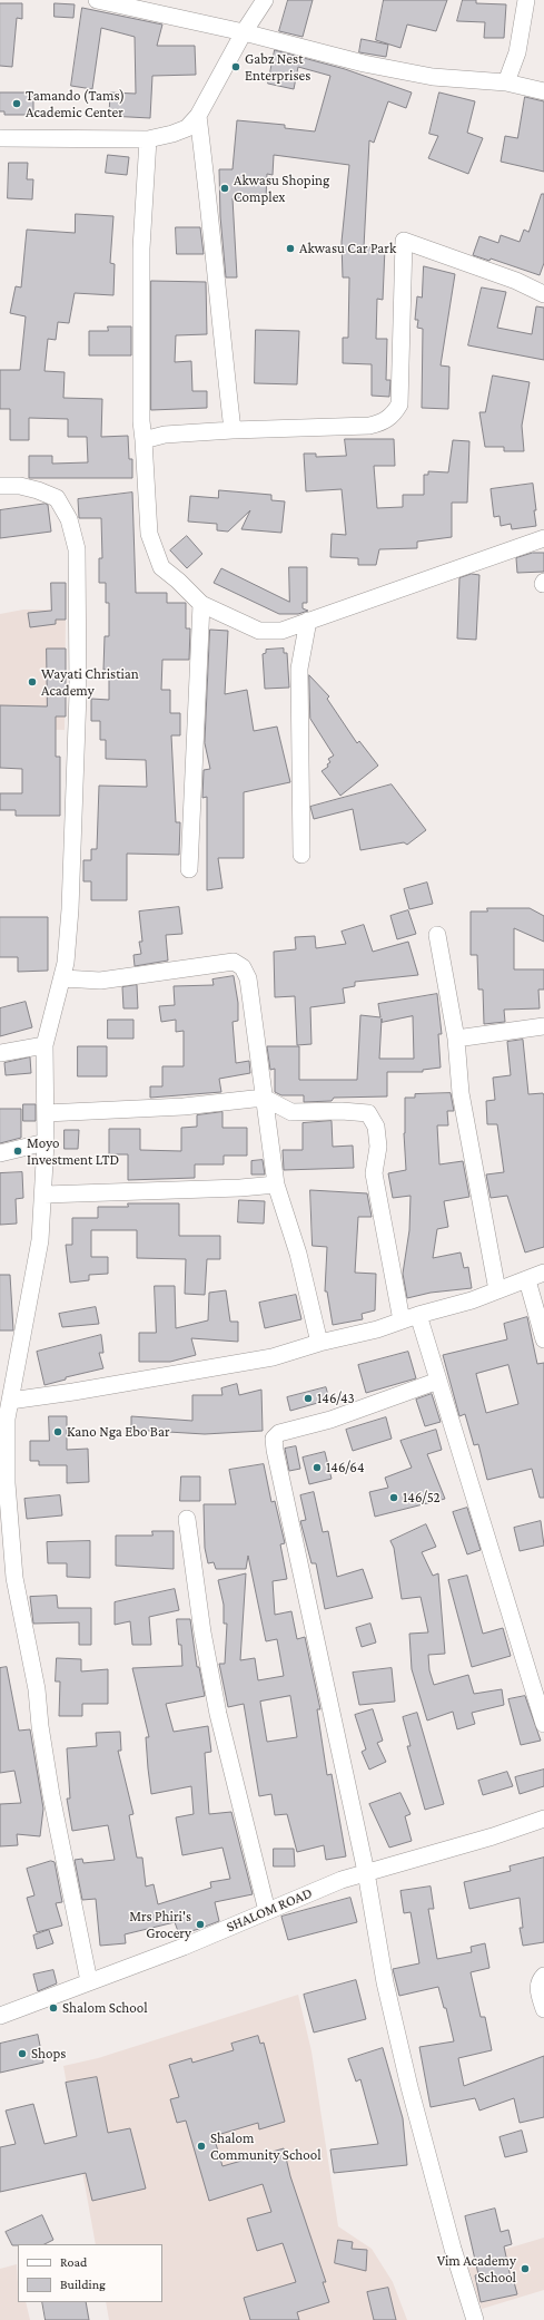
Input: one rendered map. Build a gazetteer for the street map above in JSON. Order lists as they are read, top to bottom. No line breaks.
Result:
{"streets":{"street":["SHALOM ROAD"]},"places":["Gabz Nest Enterprises","Tamando (Tams) Academic Center","Akwasu Shoping Complex","Akwasu Car Park","Wayati Christian Academy","Moyo Investment LTD","146/43","Kano Nga Ebo Bar","146/64","146/52","Mrs Phiri's Grocery","Shalom School","Shops","Shalom Community School","Vim Academy School"],"legend":["Road","Building"]}
